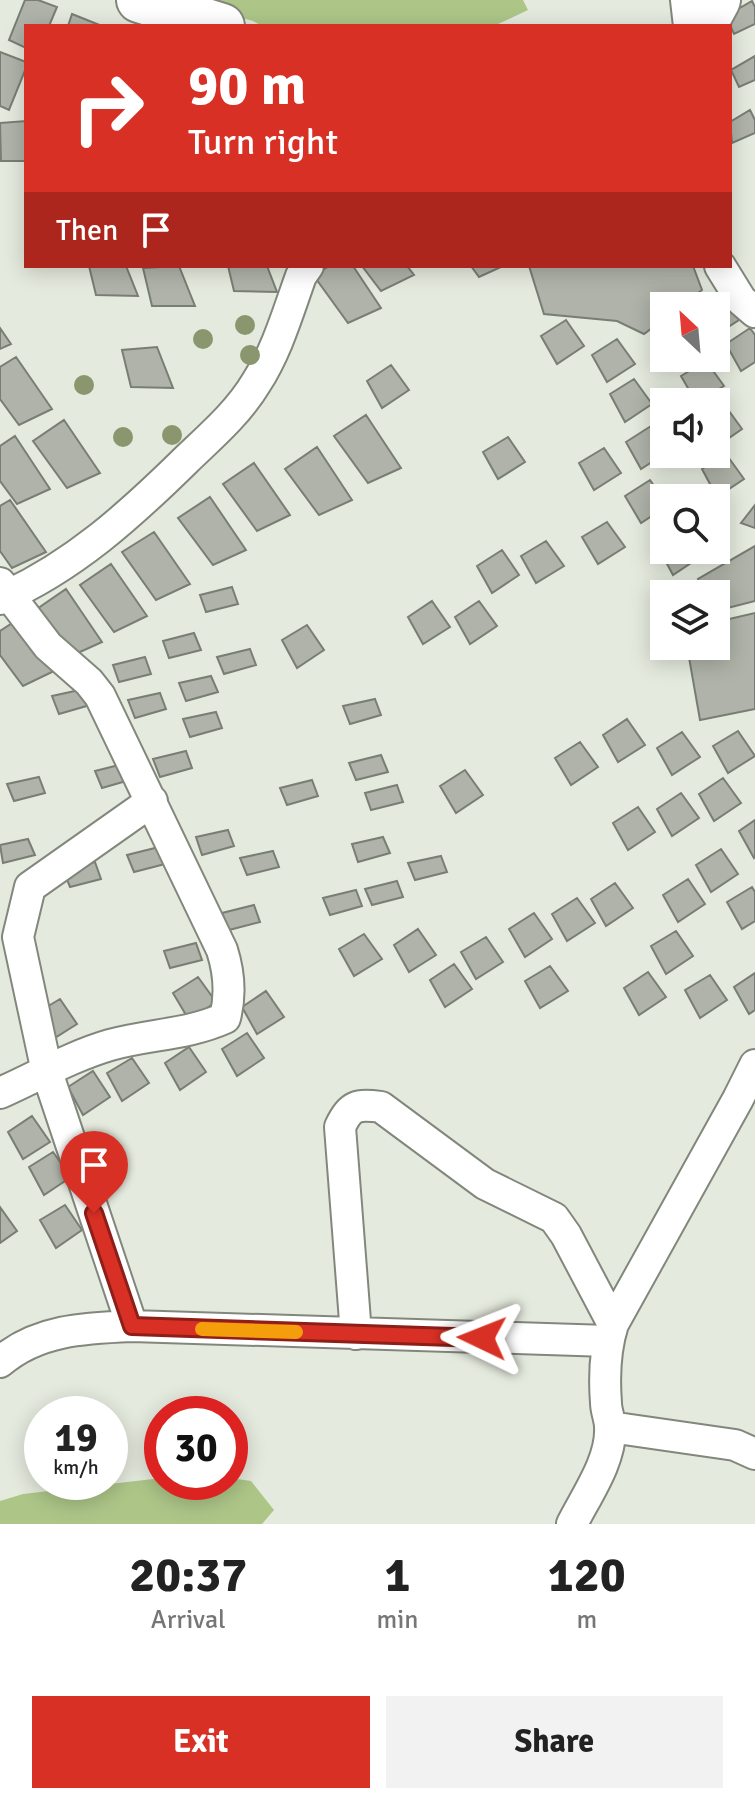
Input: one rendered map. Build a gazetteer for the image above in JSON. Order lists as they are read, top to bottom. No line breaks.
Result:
{"north":"top left","page":{"turn":["90 m","Turn right"],"then":"Then","speed":"19 km/h","limit":"30","eta":["20:37","Arrival","1","min","120","m"],"buttons":["Exit","Share"]}}
